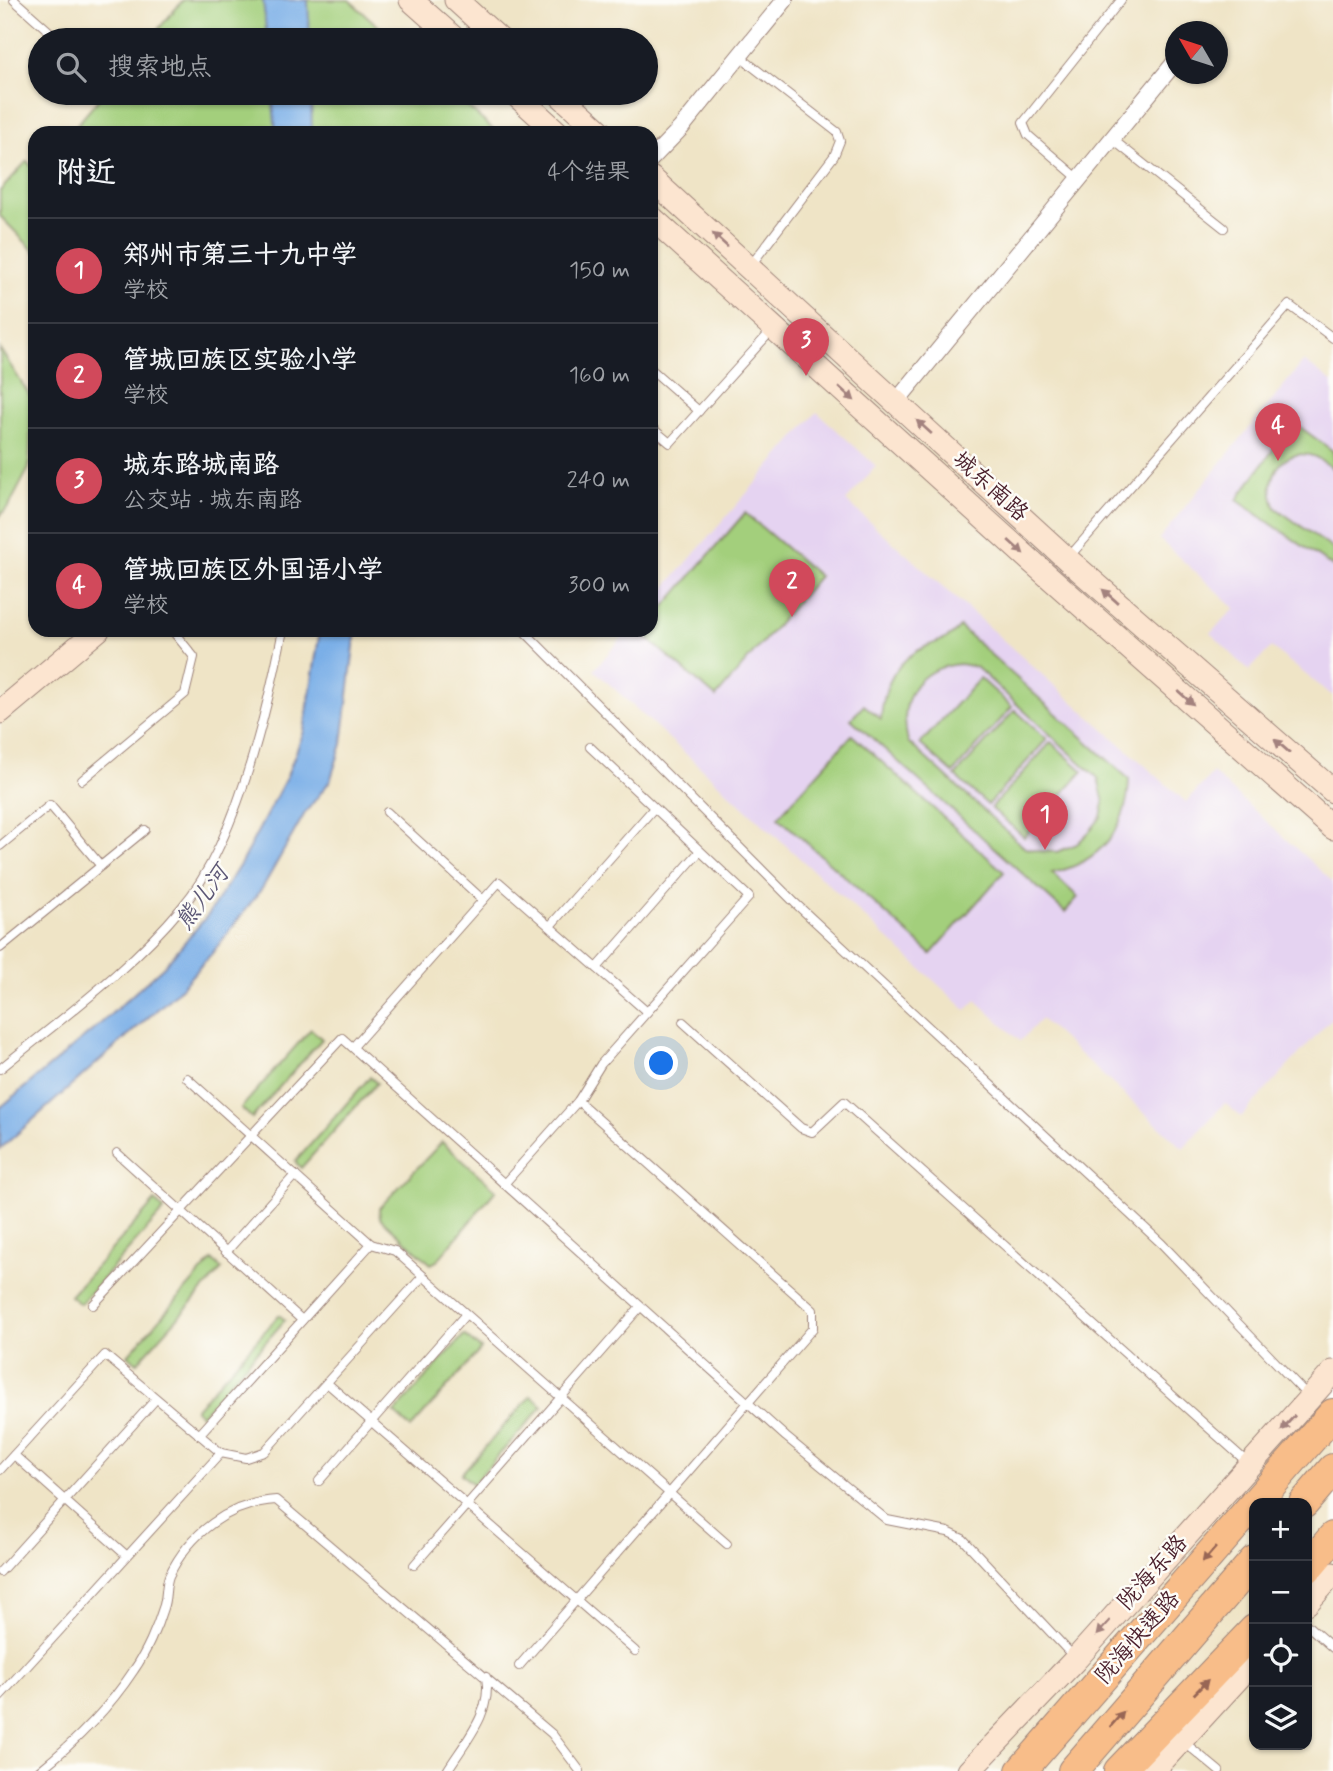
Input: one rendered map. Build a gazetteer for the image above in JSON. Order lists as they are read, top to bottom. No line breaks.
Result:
{"streets":{"highway":["陇海快速路"],"main road":["城东南路","陇海东路"]},"crossings":[["陇海东路","陇海快速路"]],"water":["熊儿河"],"north":"top left","page":{"search":"搜索地点","heading":["附近","4个结果"],"list":[{"mark":"1","name":"郑州市第三十九中学","note":"学校","value":"150 m"},{"mark":"2","name":"管城回族区实验小学","note":"学校","value":"160 m"},{"mark":"3","name":"城东路城南路","note":"公交站 · 城东南路","value":"240 m"},{"mark":"4","name":"管城回族区外国语小学","note":"学校","value":"300 m"}],"pins":["3","4","2","1"],"map_buttons":["+","−"]}}
